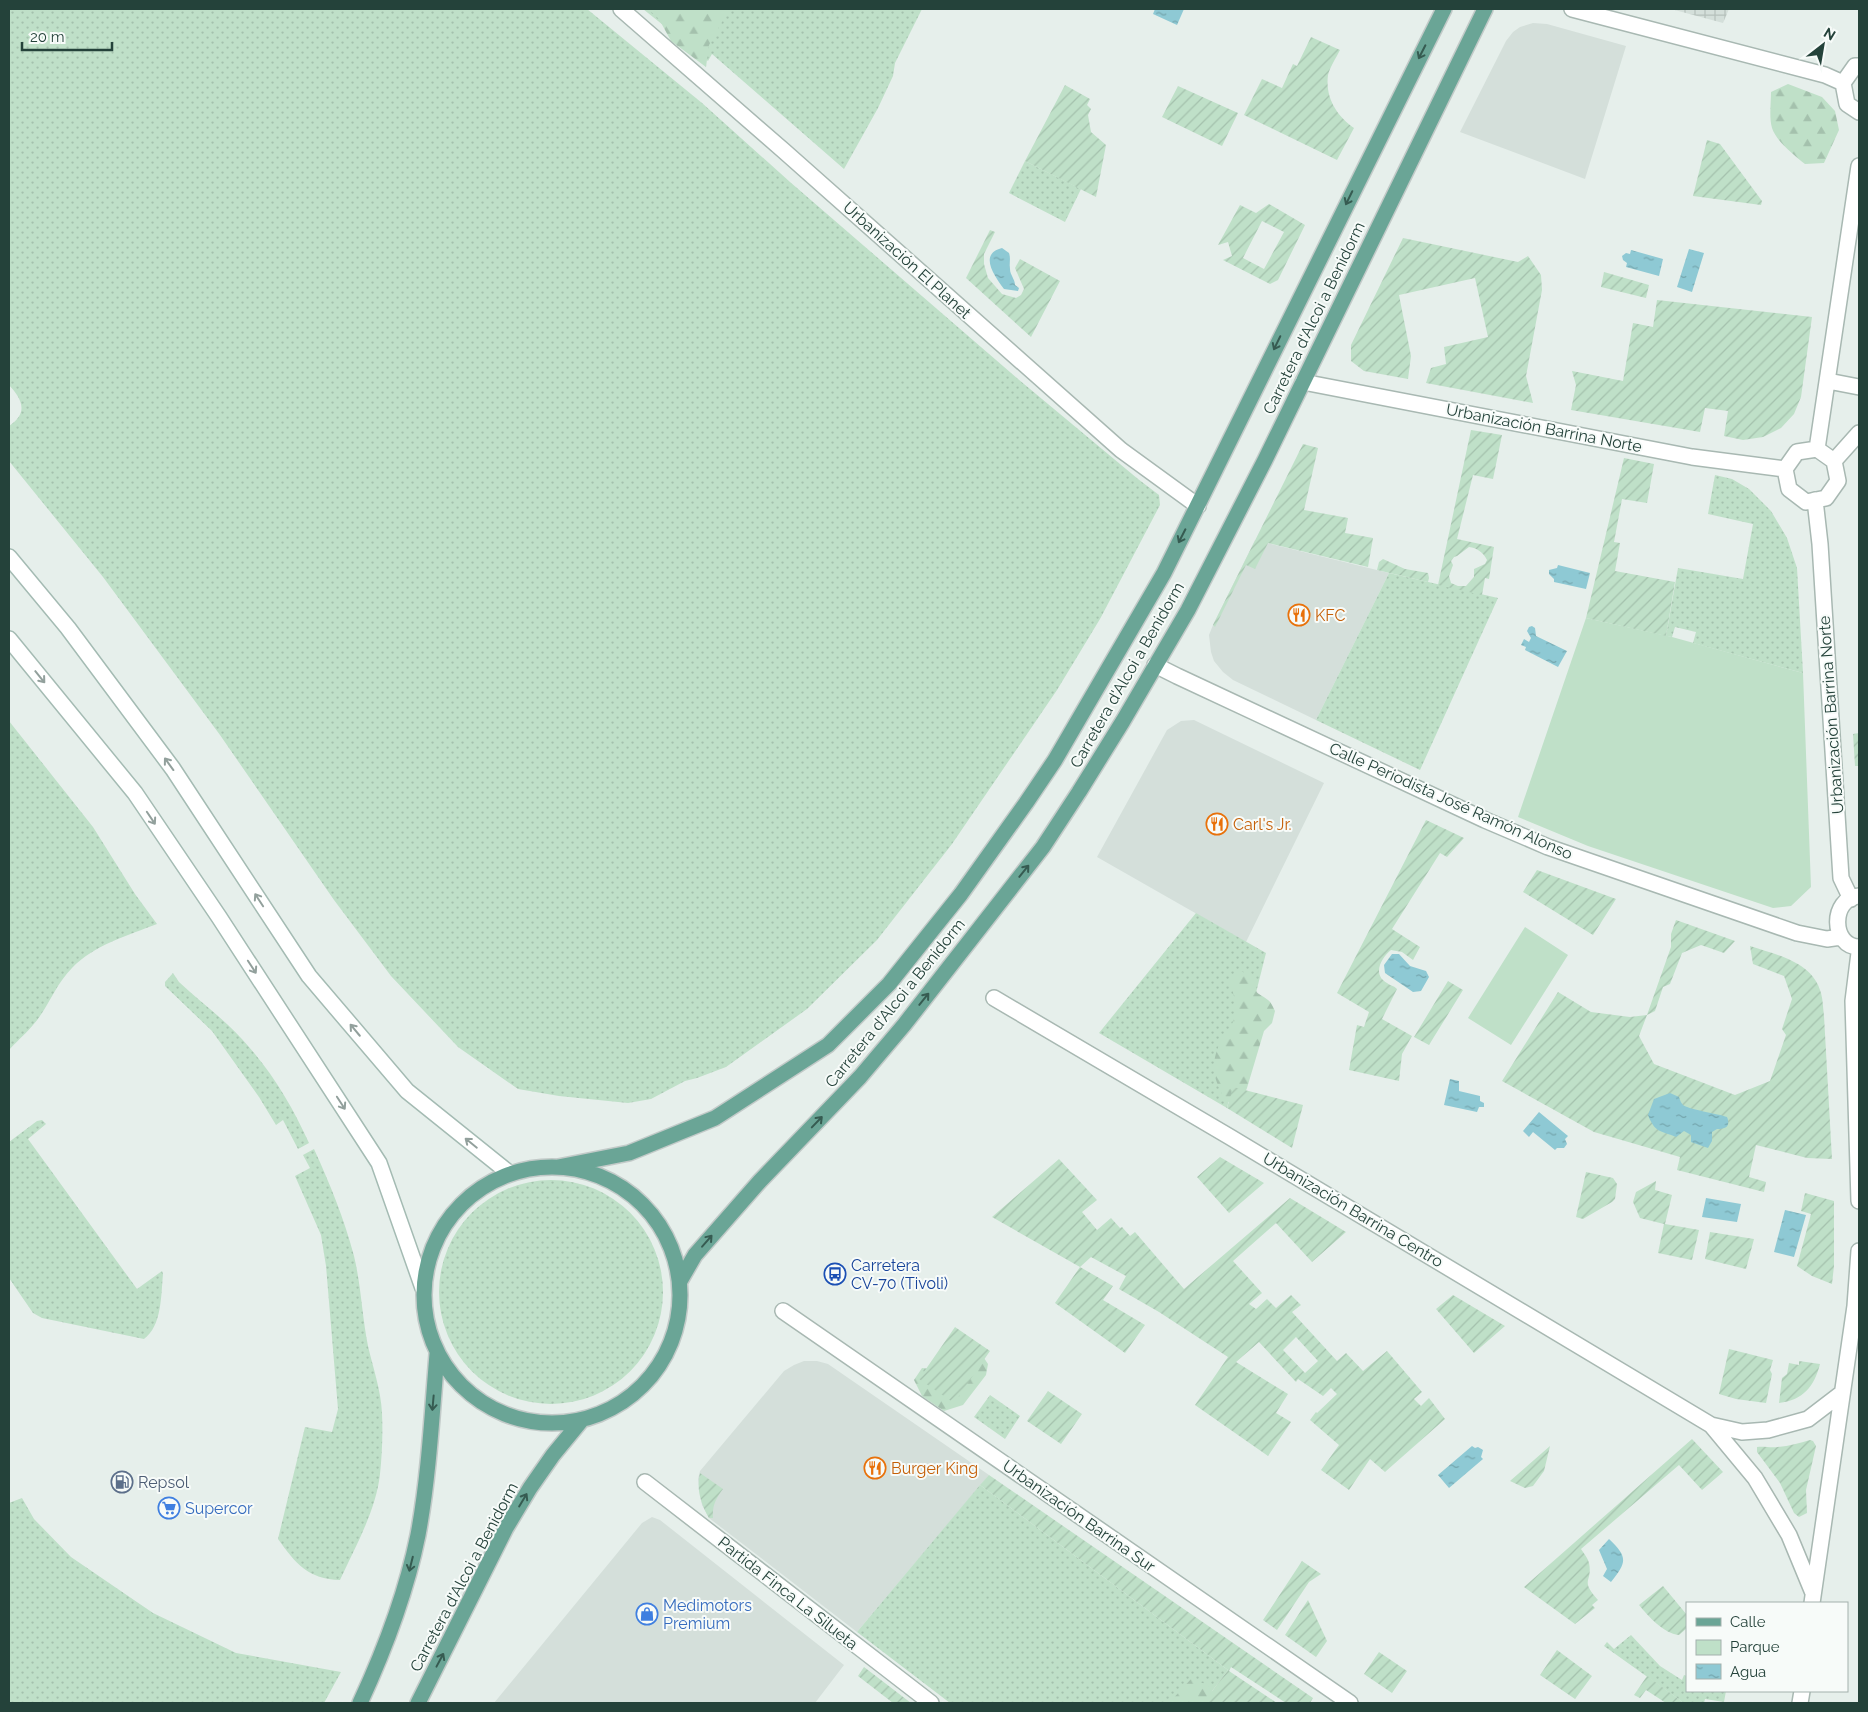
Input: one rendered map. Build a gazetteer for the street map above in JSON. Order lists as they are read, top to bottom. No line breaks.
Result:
{"streets":{"main road":["Carretera d'Alcoi a Benidorm"],"street":["Urbanización El Planet","Urbanización Barrina Norte","Calle Periodista José Ramón Alonso","Urbanización Barrina Centro","Urbanización Barrina Sur","Partida Finca La Silueta"]},"crossings":[["Urbanización El Planet","Carretera d'Alcoi a Benidorm"],["Carretera d'Alcoi a Benidorm","Urbanización Barrina Norte"],["Carretera d'Alcoi a Benidorm","Calle Periodista José Ramón Alonso"]],"places":{"restaurant":["KFC","Carl's Jr.","Burger King"],"bus stop":["Carretera CV-70 (Tivoli)"],"fuel station":["Repsol"],"supermarket":["Supercor"],"shop":["Medimotors Premium"]},"legend":["Calle","Parque","Agua"],"scale_bar":"20 m","north":"top right"}
